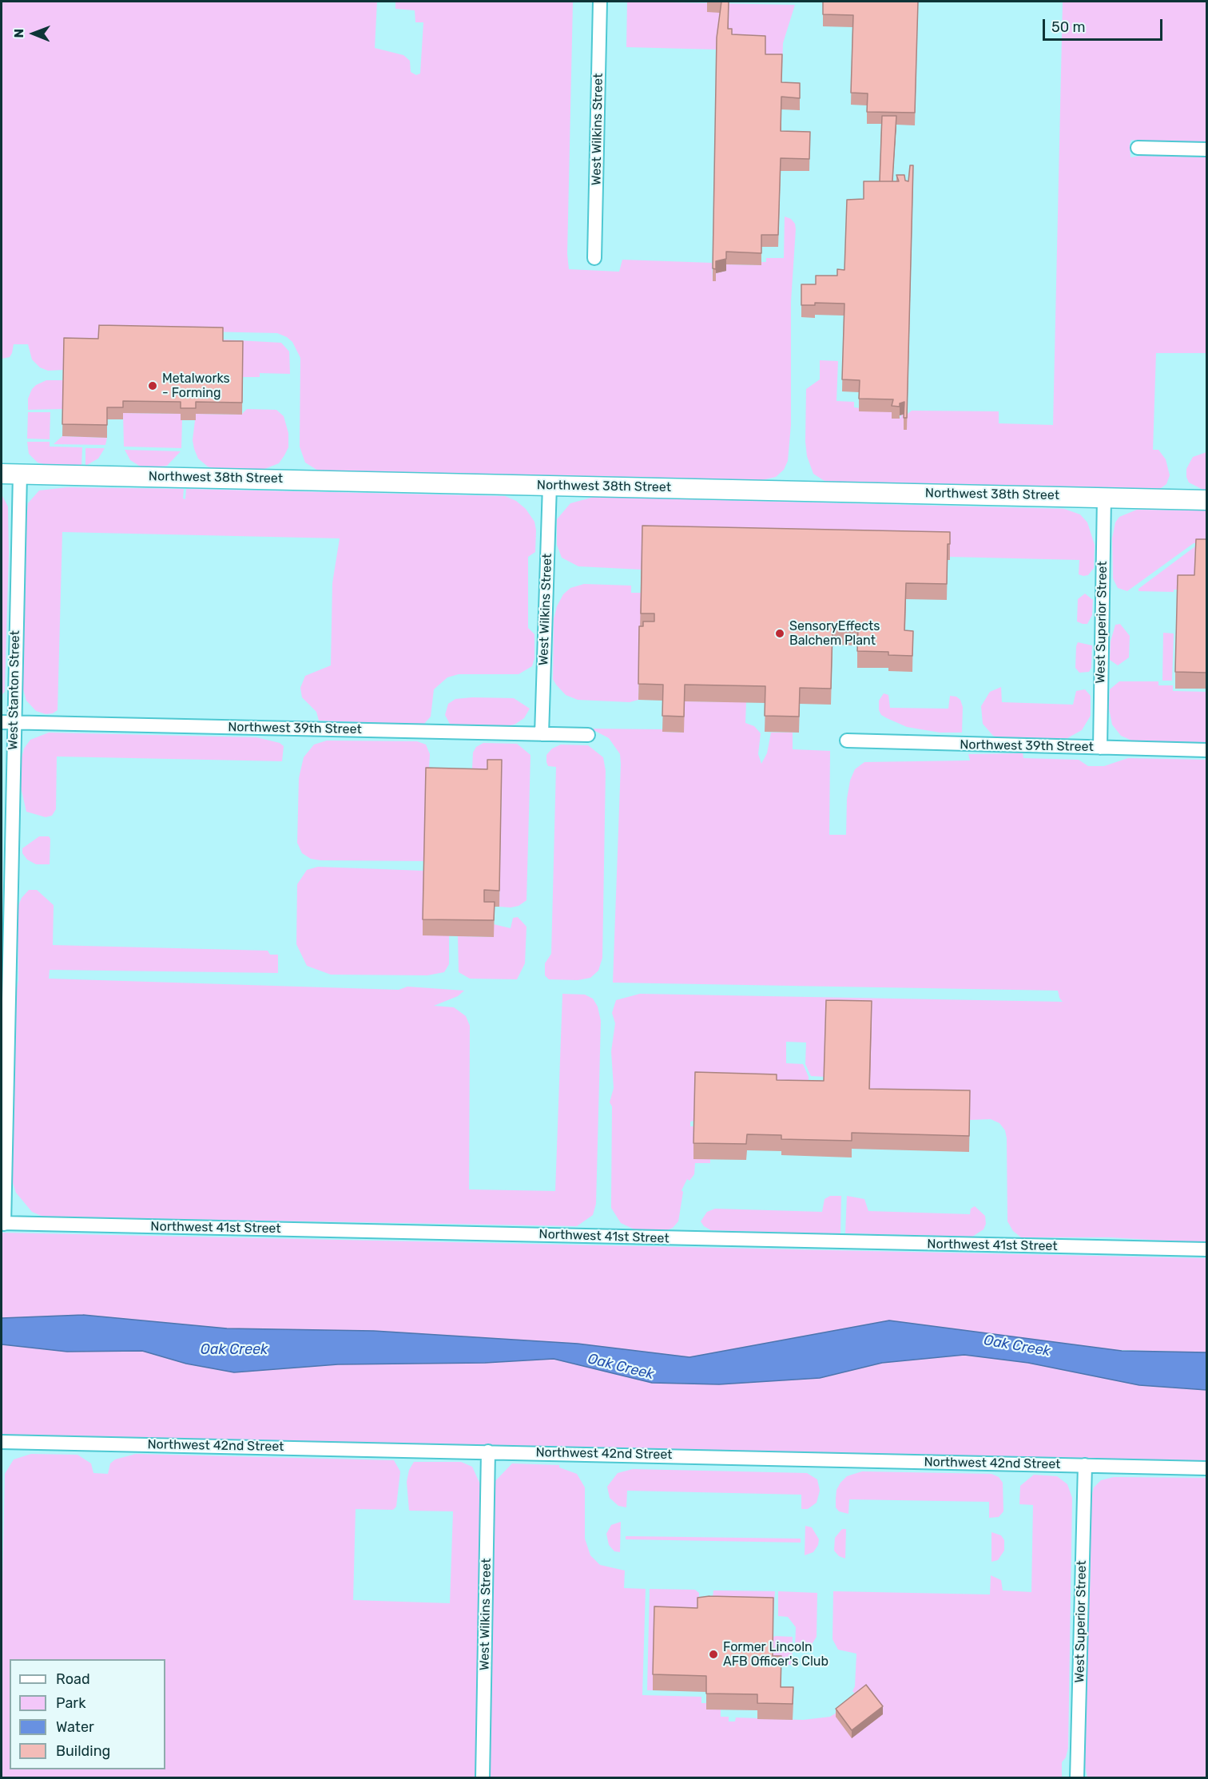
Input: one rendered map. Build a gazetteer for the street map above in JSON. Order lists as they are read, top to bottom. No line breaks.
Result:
{"streets":{"main road":["Northwest 38th Street"],"street":["West Wilkins Street","West Superior Street","West Stanton Street","Northwest 39th Street","Northwest 41st Street","Northwest 42nd Street"]},"crossings":[["West Wilkins Street","Northwest 38th Street"],["West Wilkins Street","Northwest 39th Street"],["West Wilkins Street","Northwest 42nd Street"],["Northwest 38th Street","West Superior Street"],["Northwest 38th Street","West Stanton Street"],["West Superior Street","Northwest 39th Street"],["West Superior Street","Northwest 42nd Street"],["West Stanton Street","Northwest 39th Street"],["West Stanton Street","Northwest 41st Street"]],"water":["Oak Creek"],"places":["Metalworks - Forming","SensoryEffects Balchem Plant","Former Lincoln AFB Officer's Club"],"legend":["Road","Park","Water","Building"],"scale_bar":"50 m","north":"left"}
